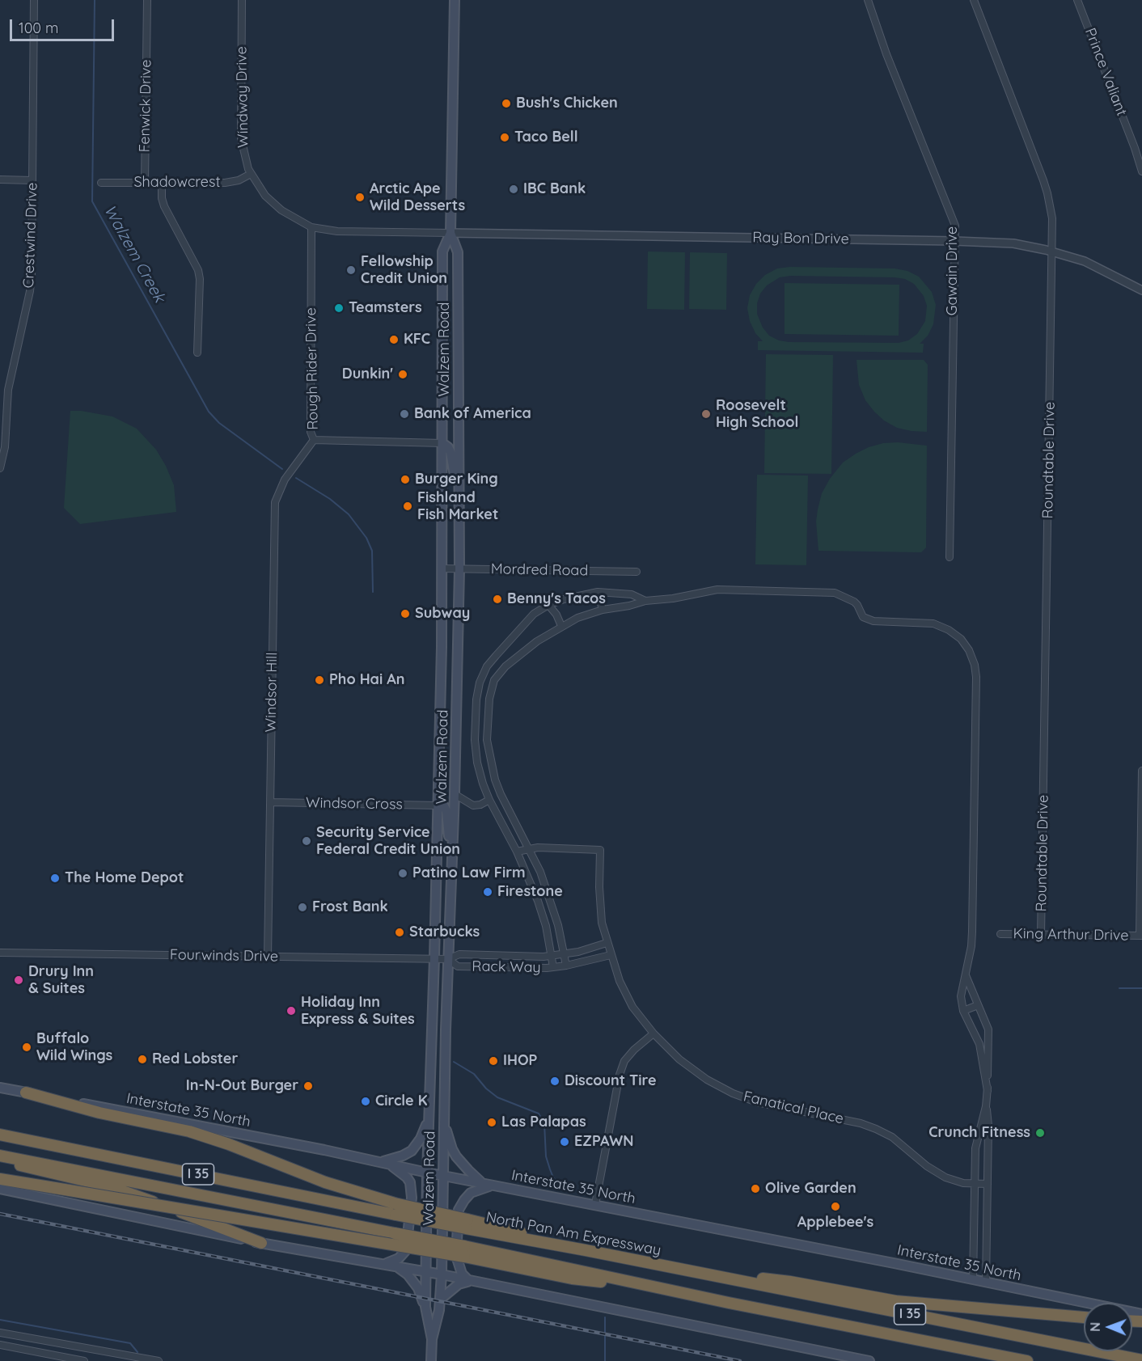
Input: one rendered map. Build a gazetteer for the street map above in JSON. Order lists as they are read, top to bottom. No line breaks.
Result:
{"streets":{"highway":["I 35","North Pan Am Expressway"],"main road":["Walzem Road","Interstate 35 North"],"street":["Prince Valiant","Windway Drive","Fenwick Drive","Shadowcrest","Crestwind Drive","Ray Bon Drive","Gawain Drive","Rough Rider Drive","Roundtable Drive","Mordred Road","Windsor Hill","Windsor Cross","King Arthur Drive","Fourwinds Drive","Rack Way","Fanatical Place"]},"crossings":[["Windway Drive","Shadowcrest"],["Windway Drive","Ray Bon Drive"],["Windway Drive","Walzem Road"],["Windway Drive","Rough Rider Drive"],["Fenwick Drive","Shadowcrest"],["Ray Bon Drive","Gawain Drive"],["Ray Bon Drive","Walzem Road"],["Ray Bon Drive","Roundtable Drive"],["Walzem Road","Rough Rider Drive"],["Walzem Road","Mordred Road"],["Walzem Road","Windsor Cross"],["Walzem Road","Fourwinds Drive"],["Walzem Road","Rack Way"],["Walzem Road","Interstate 35 North"],["Rough Rider Drive","Windsor Hill"],["Roundtable Drive","King Arthur Drive"],["Windsor Hill","Windsor Cross"],["Windsor Hill","Fourwinds Drive"],["Fourwinds Drive","Rack Way"],["Rack Way","Fanatical Place"]],"water":["Walzem Creek"],"places":["Bush's Chicken","Taco Bell","IBC Bank","Arctic Ape Wild Desserts","Fellowship Credit Union","Teamsters","KFC","Dunkin'","Bank of America","Roosevelt High School","Burger King","Fishland Fish Market","Benny's Tacos","Subway","Pho Hai An","Security Service Federal Credit Union","Patino Law Firm","The Home Depot","Firestone","Frost Bank","Starbucks","Drury Inn & Suites","Holiday Inn Express & Suites","Buffalo Wild Wings","Red Lobster","IHOP","Discount Tire","In-N-Out Burger","Circle K","Las Palapas","Crunch Fitness","EZPAWN","Olive Garden","Applebee's"],"scale_bar":"100 m","north":"left"}
